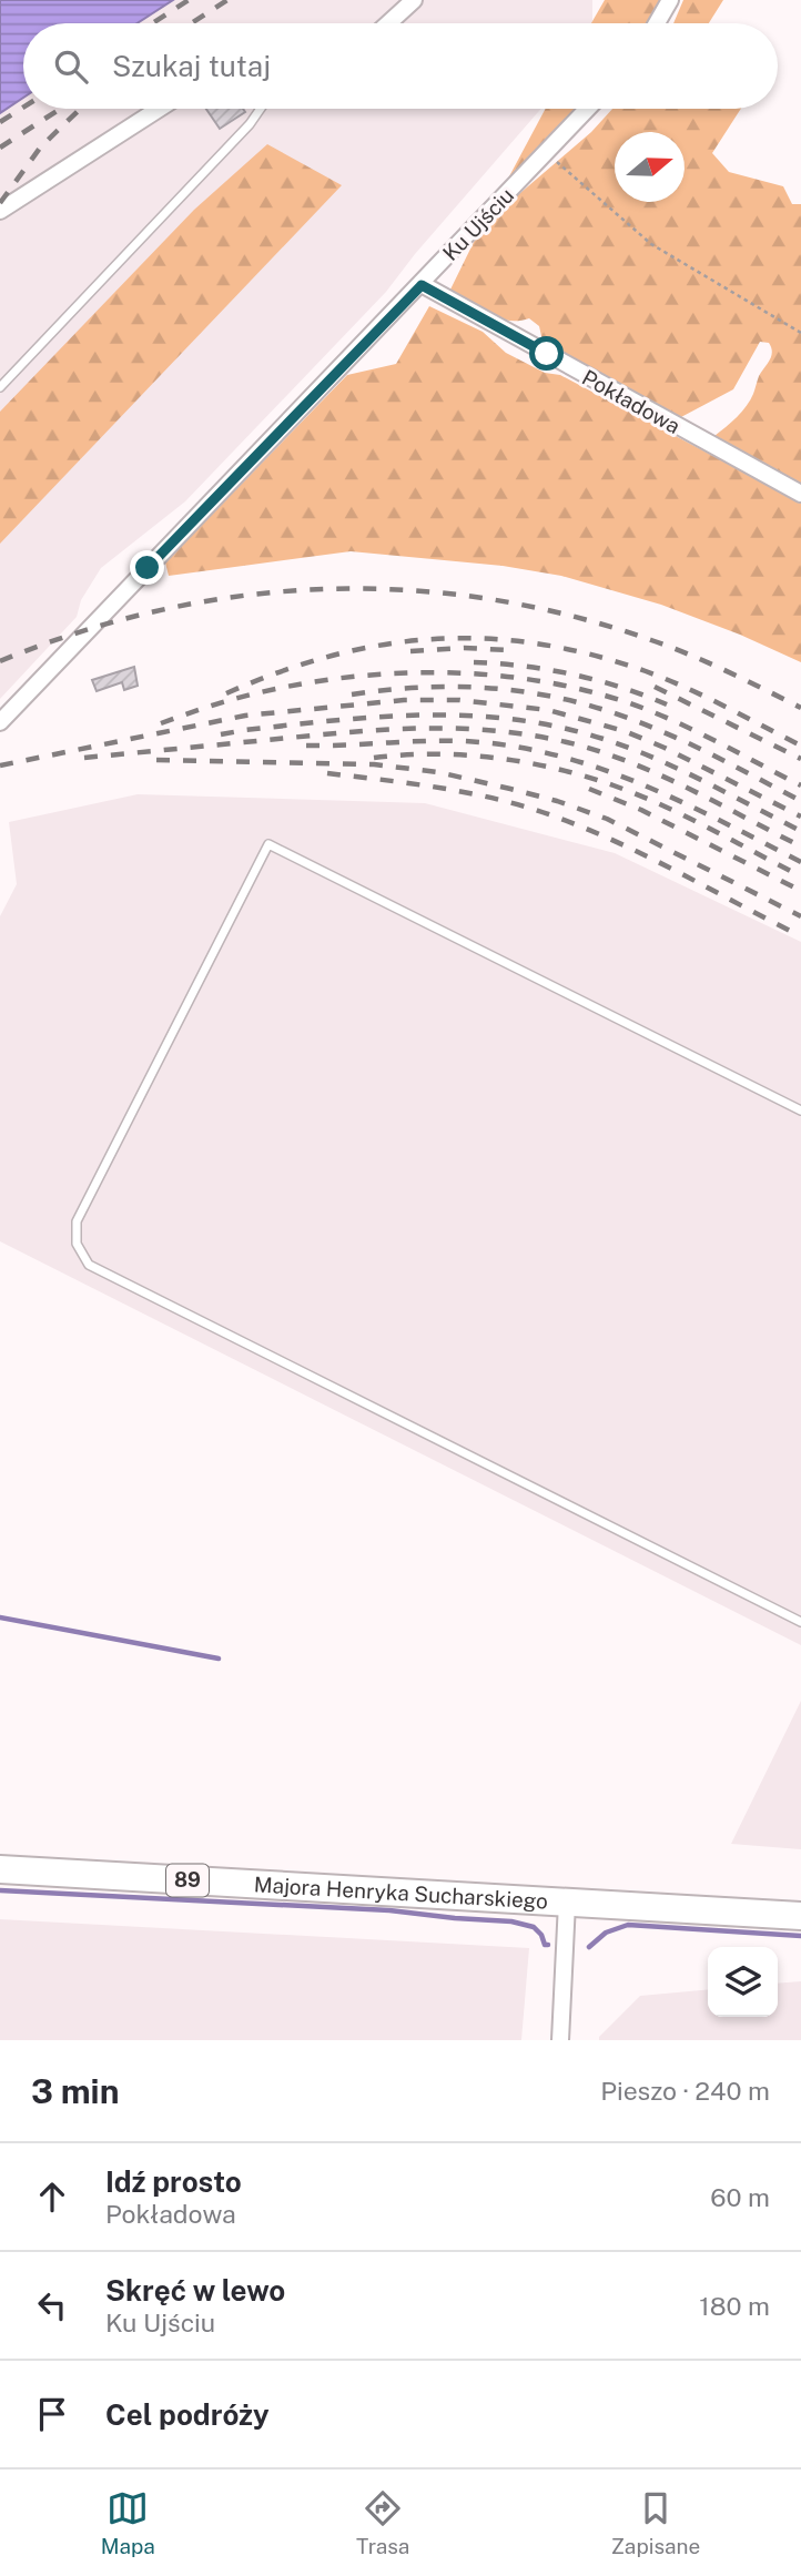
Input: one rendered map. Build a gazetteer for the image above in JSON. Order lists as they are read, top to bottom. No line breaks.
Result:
{"streets":{"highway":["89","Majora Henryka Sucharskiego"],"street":["Ku Ujściu","Pokładowa"]},"crossings":[["Ku Ujściu","Pokładowa"]],"north":"right","page":{"search":"Szukaj tutaj","heading":["3 min","Pieszo · 240 m"],"list":[["Idź prosto","Pokładowa","60 m"],["Skręć w lewo","Ku Ujściu","180 m"],"Cel podróży"],"nav":["Mapa","Trasa","Zapisane"]}}
